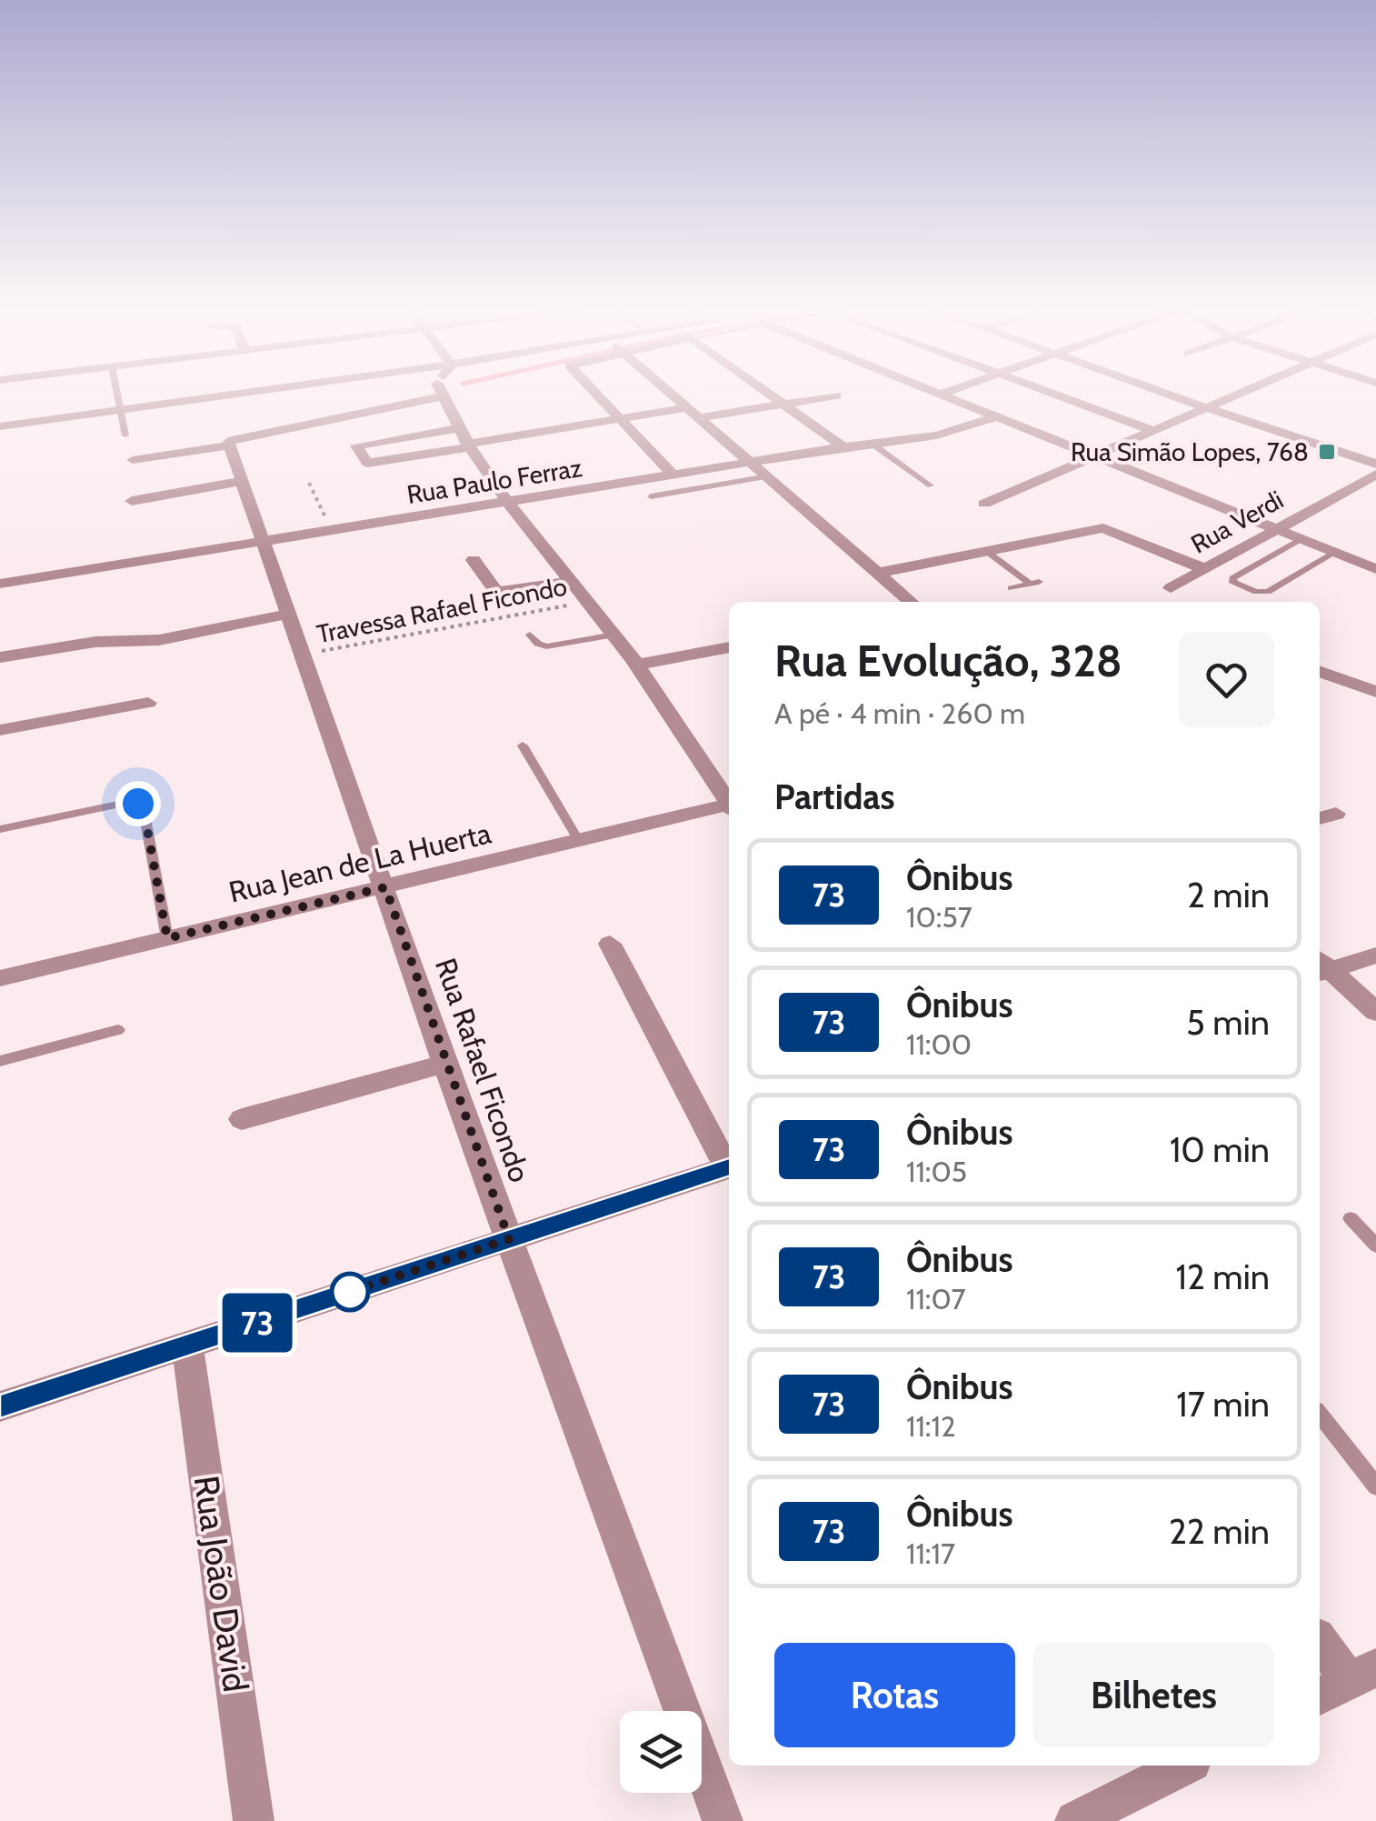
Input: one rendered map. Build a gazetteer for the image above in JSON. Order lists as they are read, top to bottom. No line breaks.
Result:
{"streets":{"street":["Rua Paulo Ferraz","Rua Verdi","Rua Jean de La Huerta","Rua Rafael Ficondo","Rua João David"],"path":["Travessa Rafael Ficondo"]},"crossings":[["Rua Paulo Ferraz","Rua Rafael Ficondo"],["Travessa Rafael Ficondo","Rua Rafael Ficondo"],["Rua Jean de La Huerta","Rua Rafael Ficondo"]],"places":{"transit":["Rua Simão Lopes, 768"]},"lines":["bus line 73"],"page":{"on_map":"73","heading":[["Rua Evolução, 328","A pé · 4 min · 260 m"],"Partidas"],"list":[{"mark":"73","name":"Ônibus","note":"10:57","value":"2 min"},{"mark":"73","name":"Ônibus","note":"11:00","value":"5 min"},{"mark":"73","name":"Ônibus","note":"11:05","value":"10 min"},{"mark":"73","name":"Ônibus","note":"11:07","value":"12 min"},{"mark":"73","name":"Ônibus","note":"11:12","value":"17 min"},{"mark":"73","name":"Ônibus","note":"11:17","value":"22 min"}],"buttons":["Rotas","Bilhetes"]}}
